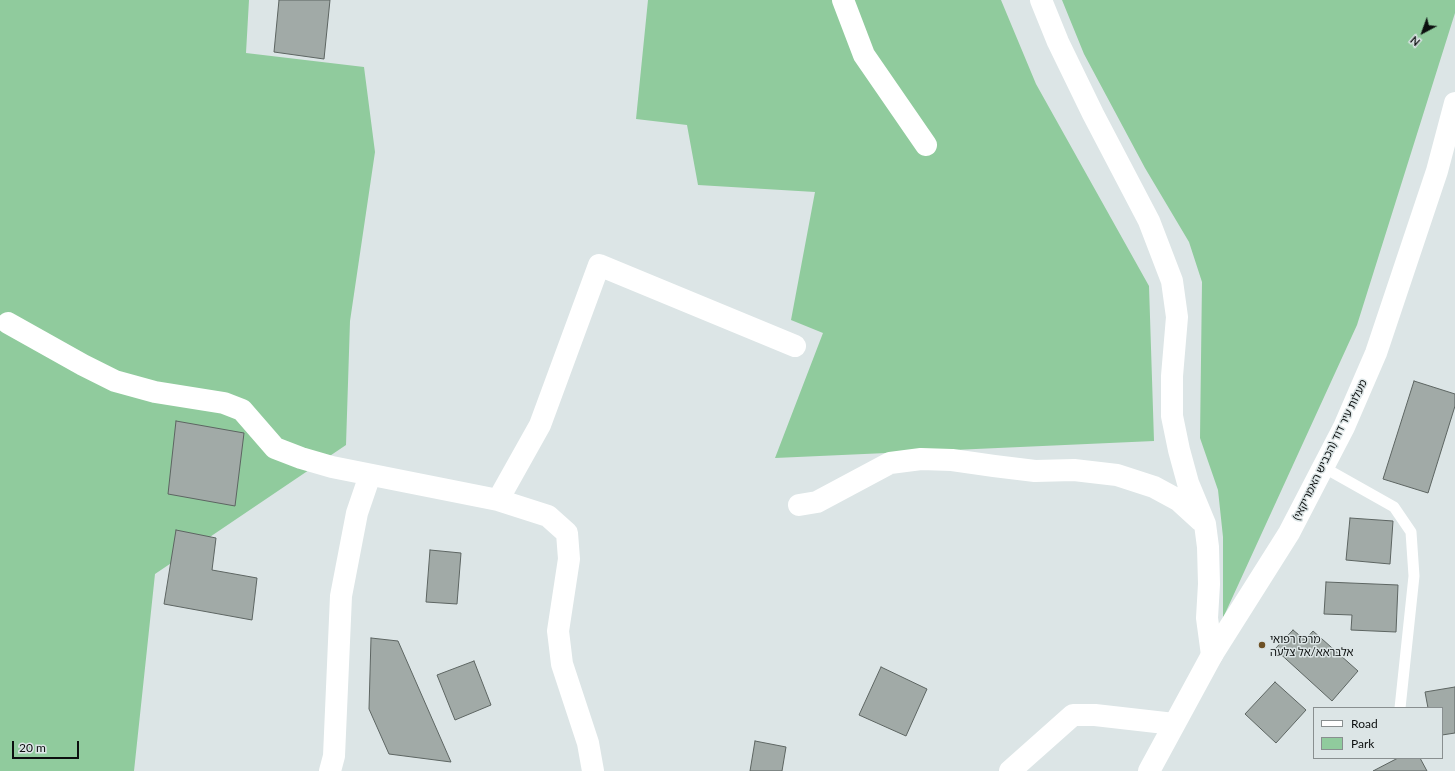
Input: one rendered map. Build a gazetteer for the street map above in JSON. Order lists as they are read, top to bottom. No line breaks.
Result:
{"streets":{"street":["מעלות עיר דוד (הכביש האמריקאי)"]},"places":["מרכז רפואי אלבראא/אל צלעה"],"legend":["Road","Park"],"scale_bar":"20 m","north":"bottom left"}
